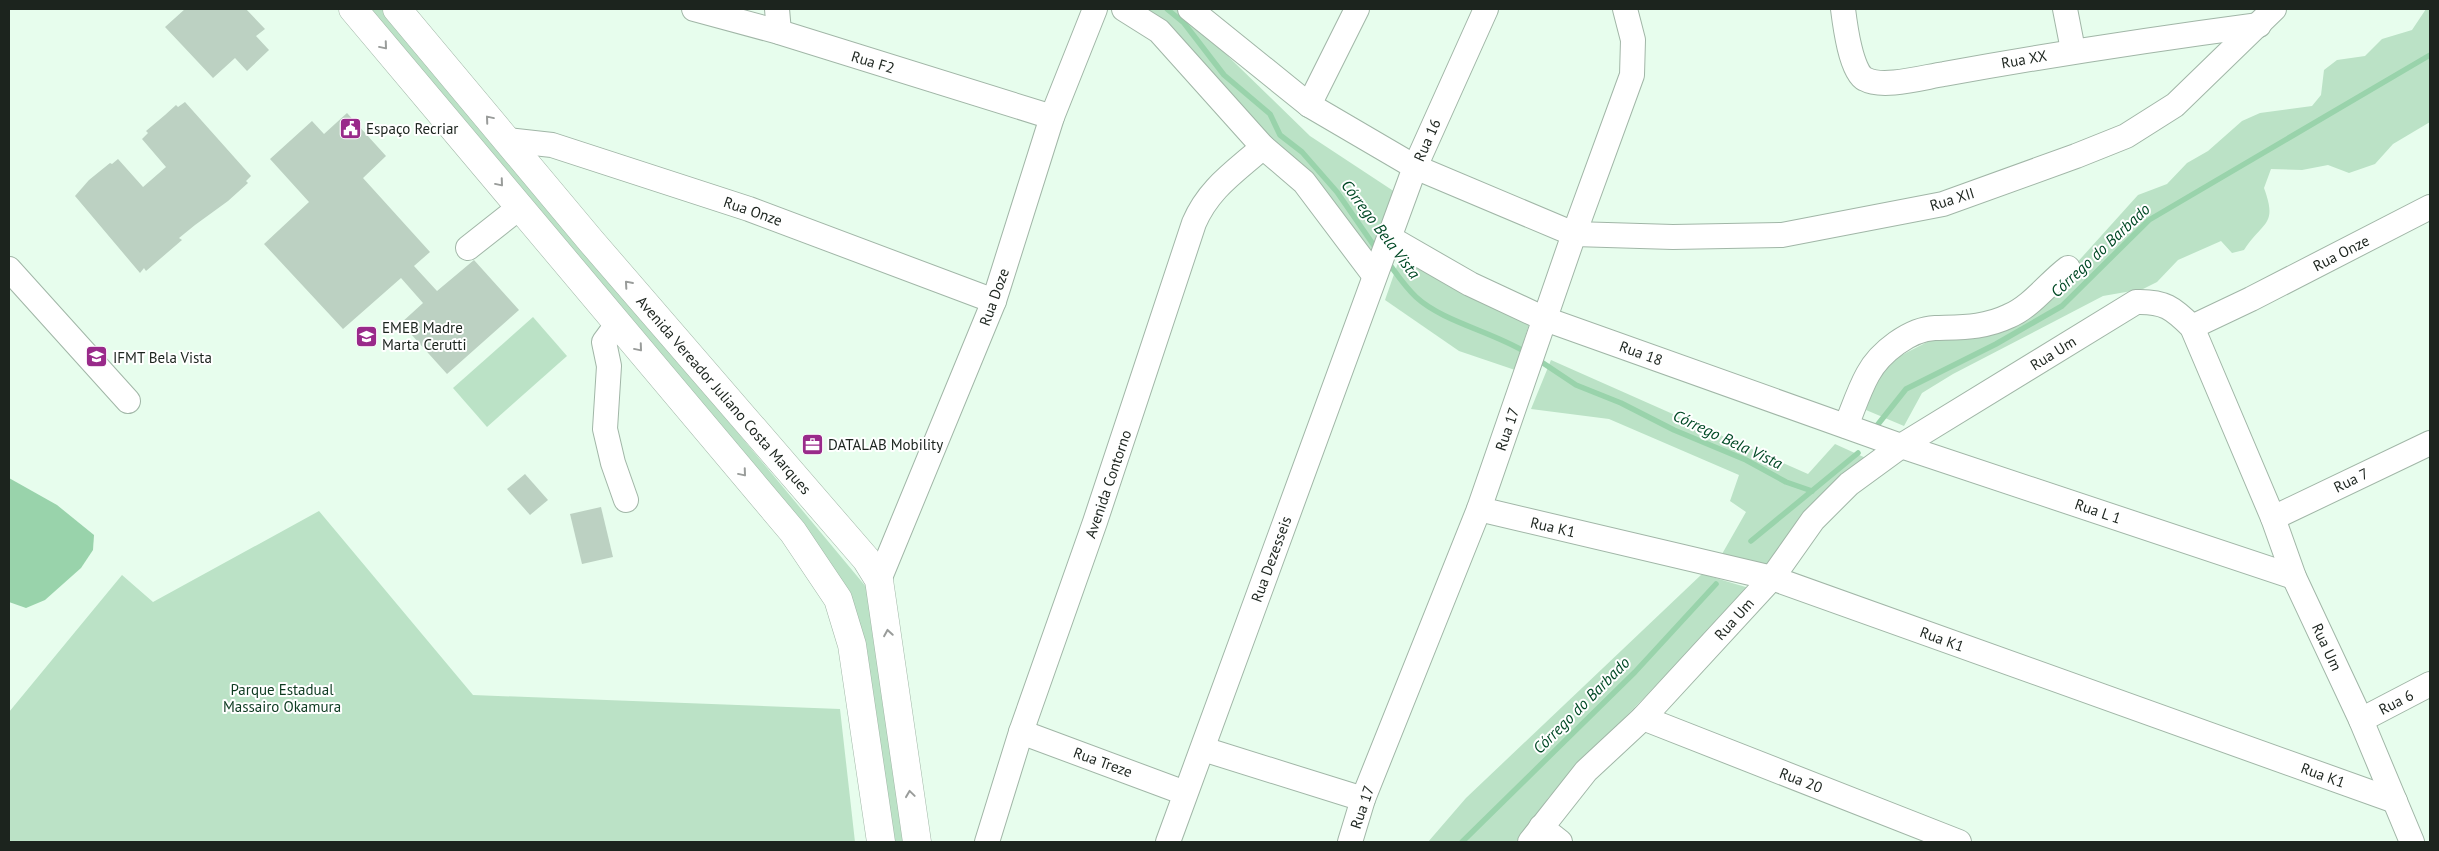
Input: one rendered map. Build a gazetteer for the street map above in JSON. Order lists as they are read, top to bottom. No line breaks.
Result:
{"streets":{"main road":["Avenida Vereador Juliano Costa Marques"],"street":["Rua XX","Rua F2","Rua 16","Rua XII","Rua Onze","Rua Doze","Rua 18","Rua Um","Rua 17","Rua 7","Avenida Contorno","Rua L 1","Rua K1","Rua Dezesseis","Rua 6","Rua Treze","Rua 20"]},"crossings":[["Rua XX","Rua XII"],["Rua F2","Rua Doze"],["Rua 16","Rua 18"],["Rua 16","Rua Dezesseis"],["Rua XII","Rua 17"],["Rua Onze","Rua Doze"],["Rua Onze","Rua Um"],["Rua Onze","Avenida Vereador Juliano Costa Marques"],["Rua Doze","Avenida Vereador Juliano Costa Marques"],["Rua 18","Rua Um"],["Rua 18","Rua 17"],["Rua 18","Rua L 1"],["Rua Um","Rua 7"],["Rua Um","Rua L 1"],["Rua Um","Rua K1"],["Rua Um","Rua 6"],["Rua Um","Rua 20"],["Rua 17","Rua K1"],["Avenida Contorno","Rua Treze"],["Rua Dezesseis","Rua Treze"]],"water":["Córrego Bela Vista","Córrego do Barbado"],"parks":["Parque Estadual Massairo Okamura"],"places":{"public building":["Espaço Recriar"],"school or university":["EMEB Madre Marta Cerutti","IFMT Bela Vista"],"office":["DATALAB Mobility"]}}
